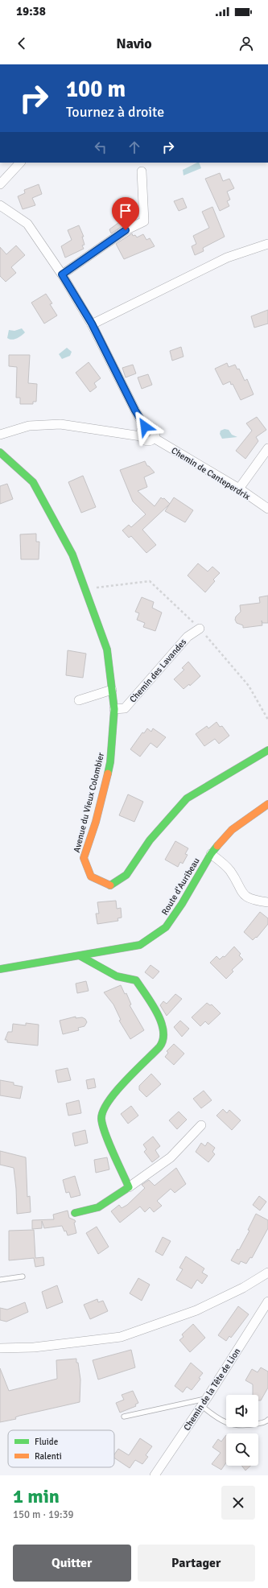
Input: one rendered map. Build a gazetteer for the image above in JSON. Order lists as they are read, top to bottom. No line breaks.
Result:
{"streets":{"street":["Chemin de Canteperdrix","Chemin des Lavandes","Avenue du Vieux Colombier","Route d'Auribeau","Chemin de la Tête de Lion"]},"crossings":[["Chemin des Lavandes","Avenue du Vieux Colombier"]],"legend":["Fluide","Ralenti"],"page":{"status":"19:38","header":"Navio","turn":["100 m","Tournez à droite"],"heading":["1 min","150 m · 19:39"],"buttons":["Quitter","Partager"]}}
